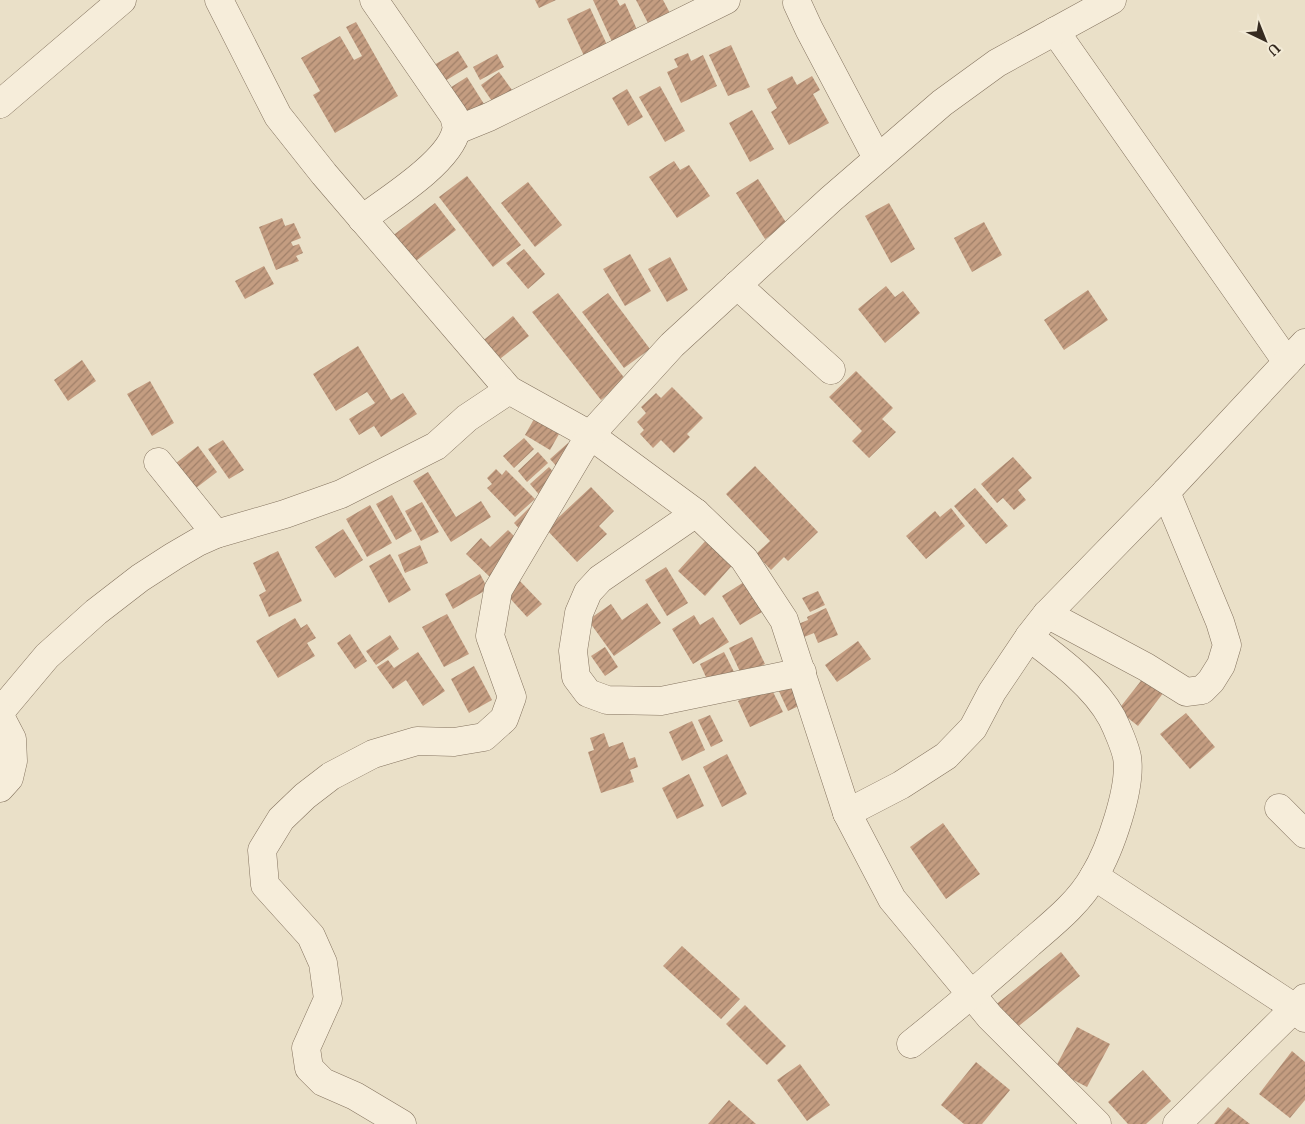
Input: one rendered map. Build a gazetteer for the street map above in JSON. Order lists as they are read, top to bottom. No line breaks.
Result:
{"north":"bottom right"}
